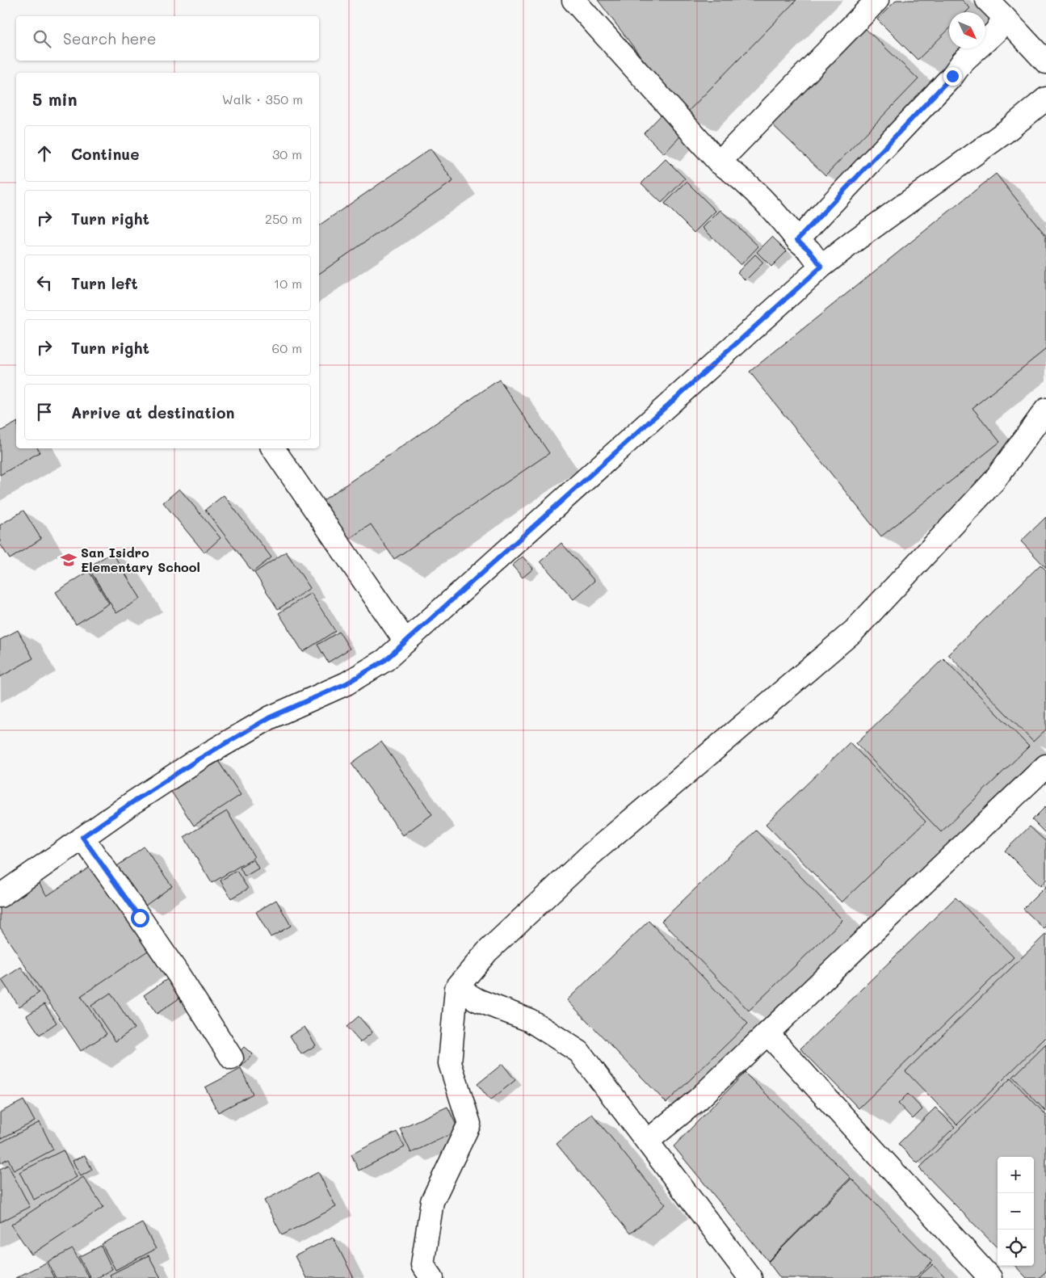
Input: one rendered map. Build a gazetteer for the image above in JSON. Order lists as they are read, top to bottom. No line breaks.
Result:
{"places":{"school or university":["San Isidro Elementary School"]},"north":"bottom right","page":{"search":"Search here","heading":["5 min","Walk · 350 m"],"list":[["Continue","30 m"],["Turn right","250 m"],["Turn left","10 m"],["Turn right","60 m"],"Arrive at destination"],"map_buttons":["+","−"]}}
